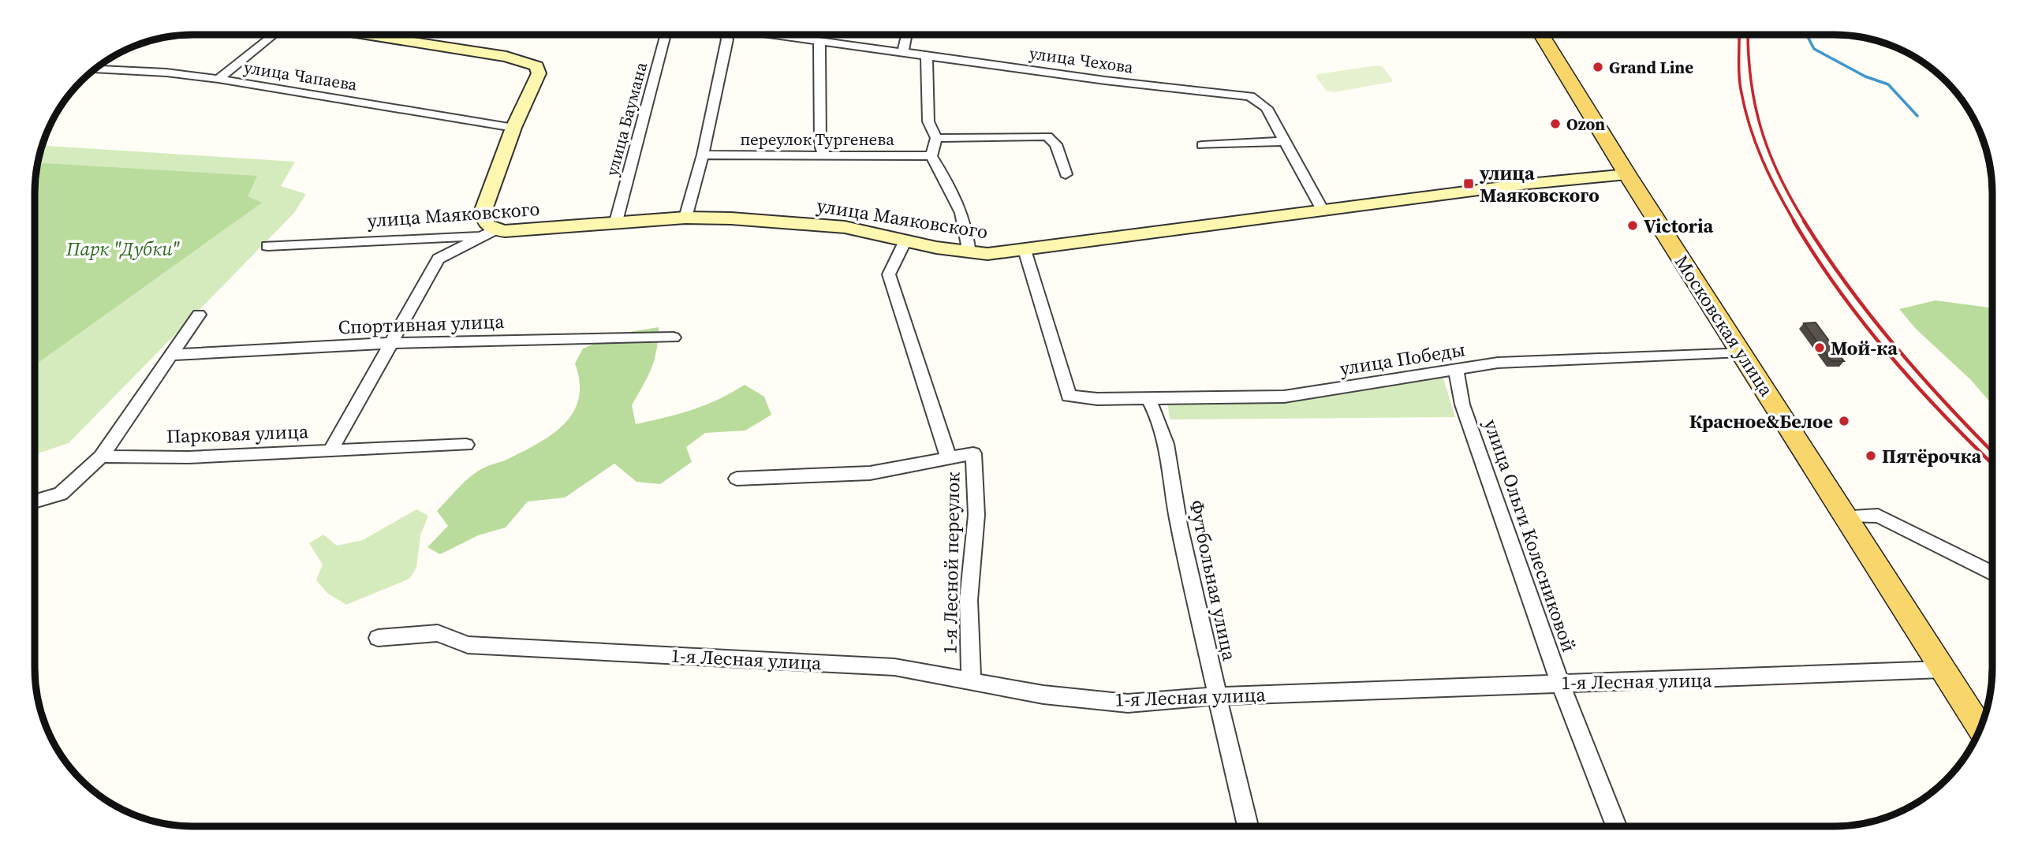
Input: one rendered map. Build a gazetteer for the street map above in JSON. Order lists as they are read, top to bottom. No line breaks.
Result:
{"streets":{"main road":["Московская улица"],"street":["улица Чехова","улица Чапаева","улица Баумана","переулок Тургенева","улица Маяковского","Спортивная улица","улица Победы","Парковая улица","улица Ольги Колесниковой","1-я Лесной переулок","Футбольная улица","1-я Лесная улица"]},"crossings":[["улица Чехова","улица Маяковского"],["улица Баумана","улица Маяковского"],["улица Маяковского","Московская улица"],["улица Маяковского","улица Победы"],["Московская улица","улица Победы"],["Московская улица","1-я Лесная улица"],["улица Победы","улица Ольги Колесниковой"],["улица Победы","Футбольная улица"],["улица Ольги Колесниковой","1-я Лесная улица"],["1-я Лесной переулок","1-я Лесная улица"],["Футбольная улица","1-я Лесная улица"]],"parks":["Парк \"Дубки\""],"places":{"other":["Grand Line","Ozon","Victoria","Мой-ка","Красное&Белое","Пятёрочка"],"transit":["улица Маяковского"]}}
